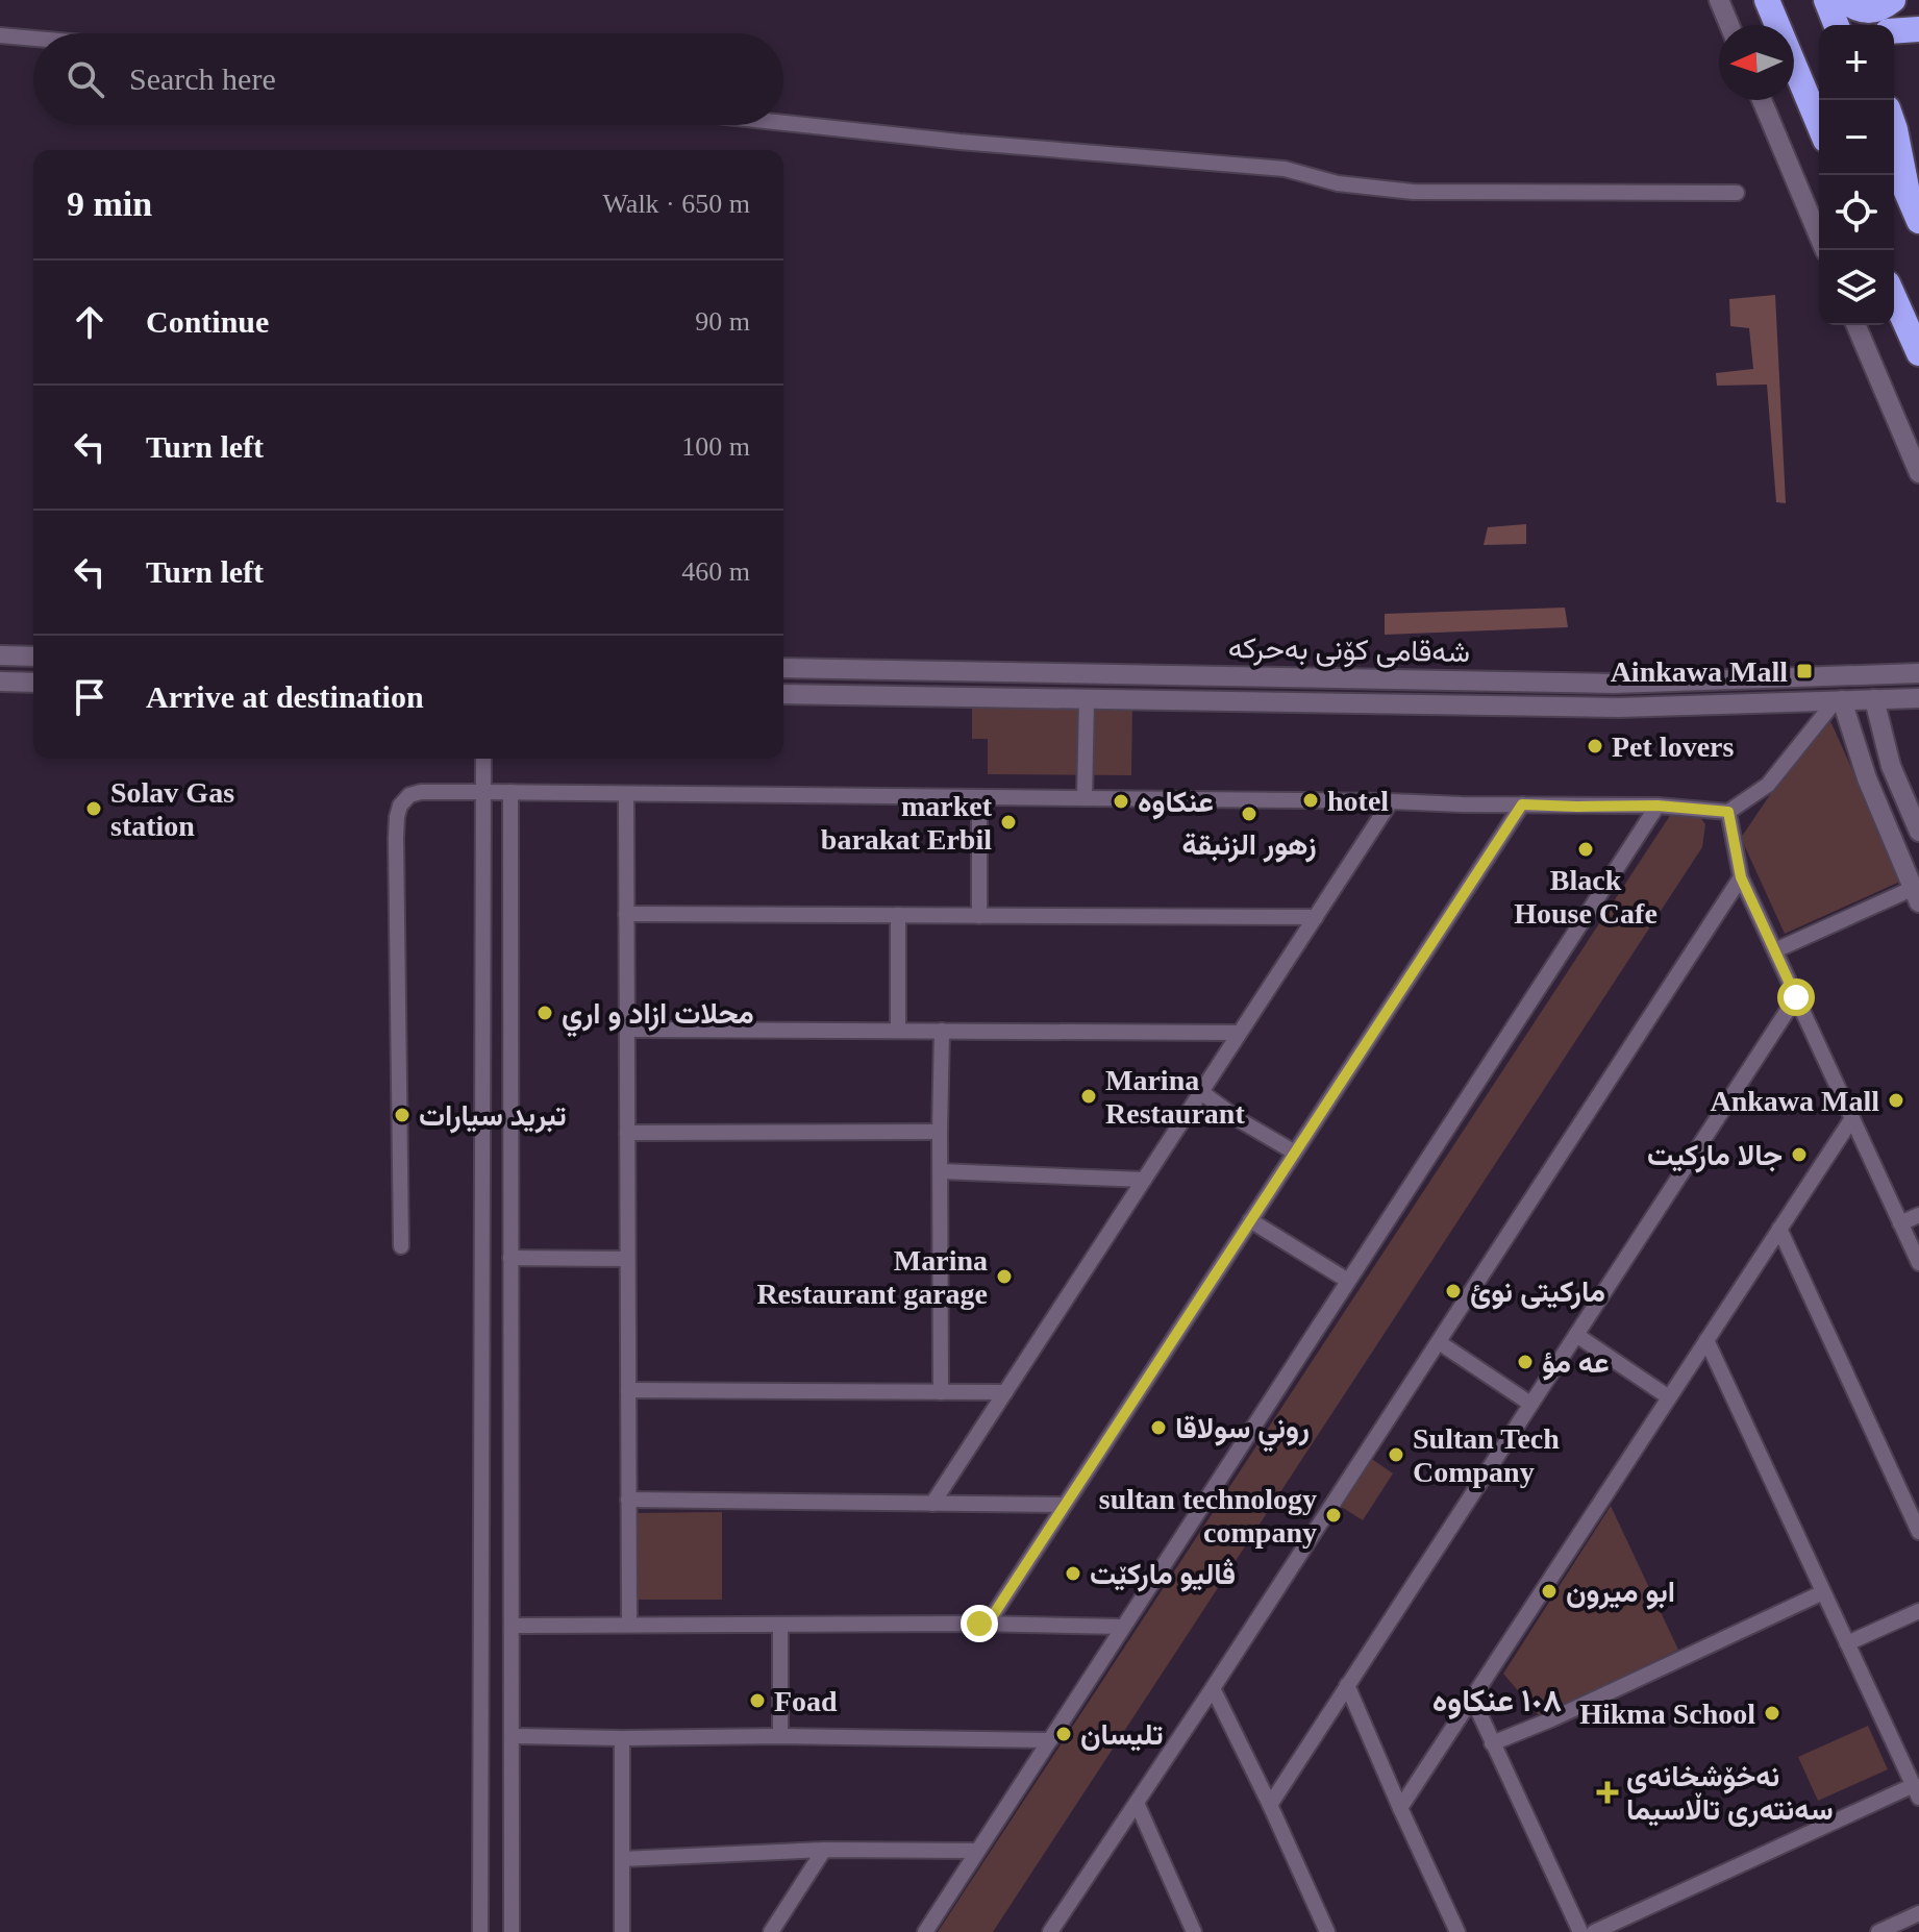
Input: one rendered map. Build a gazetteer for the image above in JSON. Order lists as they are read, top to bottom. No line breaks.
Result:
{"streets":{"street":["شەقامی کۆنی بەحرکە"]},"districts":["١٠٨ عنکاوە"],"places":{"transit":["Ainkawa Mall"],"other":["Pet lovers","hotel","عنكاوه","Solav Gas station","زهور الزنبقة","market barakat Erbil","Black House Cafe","محلات ازاد و اري","Marina Restaurant","Ankawa Mall","تبريد سيارات","جالا ماركيت","Marina Restaurant garage","مارکیتی نوئ","عه مؤ","روني سولاقا","Sultan Tech Company","sultan technology company","ڤالیو مارکێت","ابو ميرون","Foad","Hikma School","تليسان"],"health":["نەخۆشخانەی سەنتەری تاڵاسیما"]},"north":"left","page":{"map_buttons":["+","−"],"search":"Search here","heading":["9 min","Walk · 650 m"],"list":[["Continue","90 m"],["Turn left","100 m"],["Turn left","460 m"],"Arrive at destination"]}}
